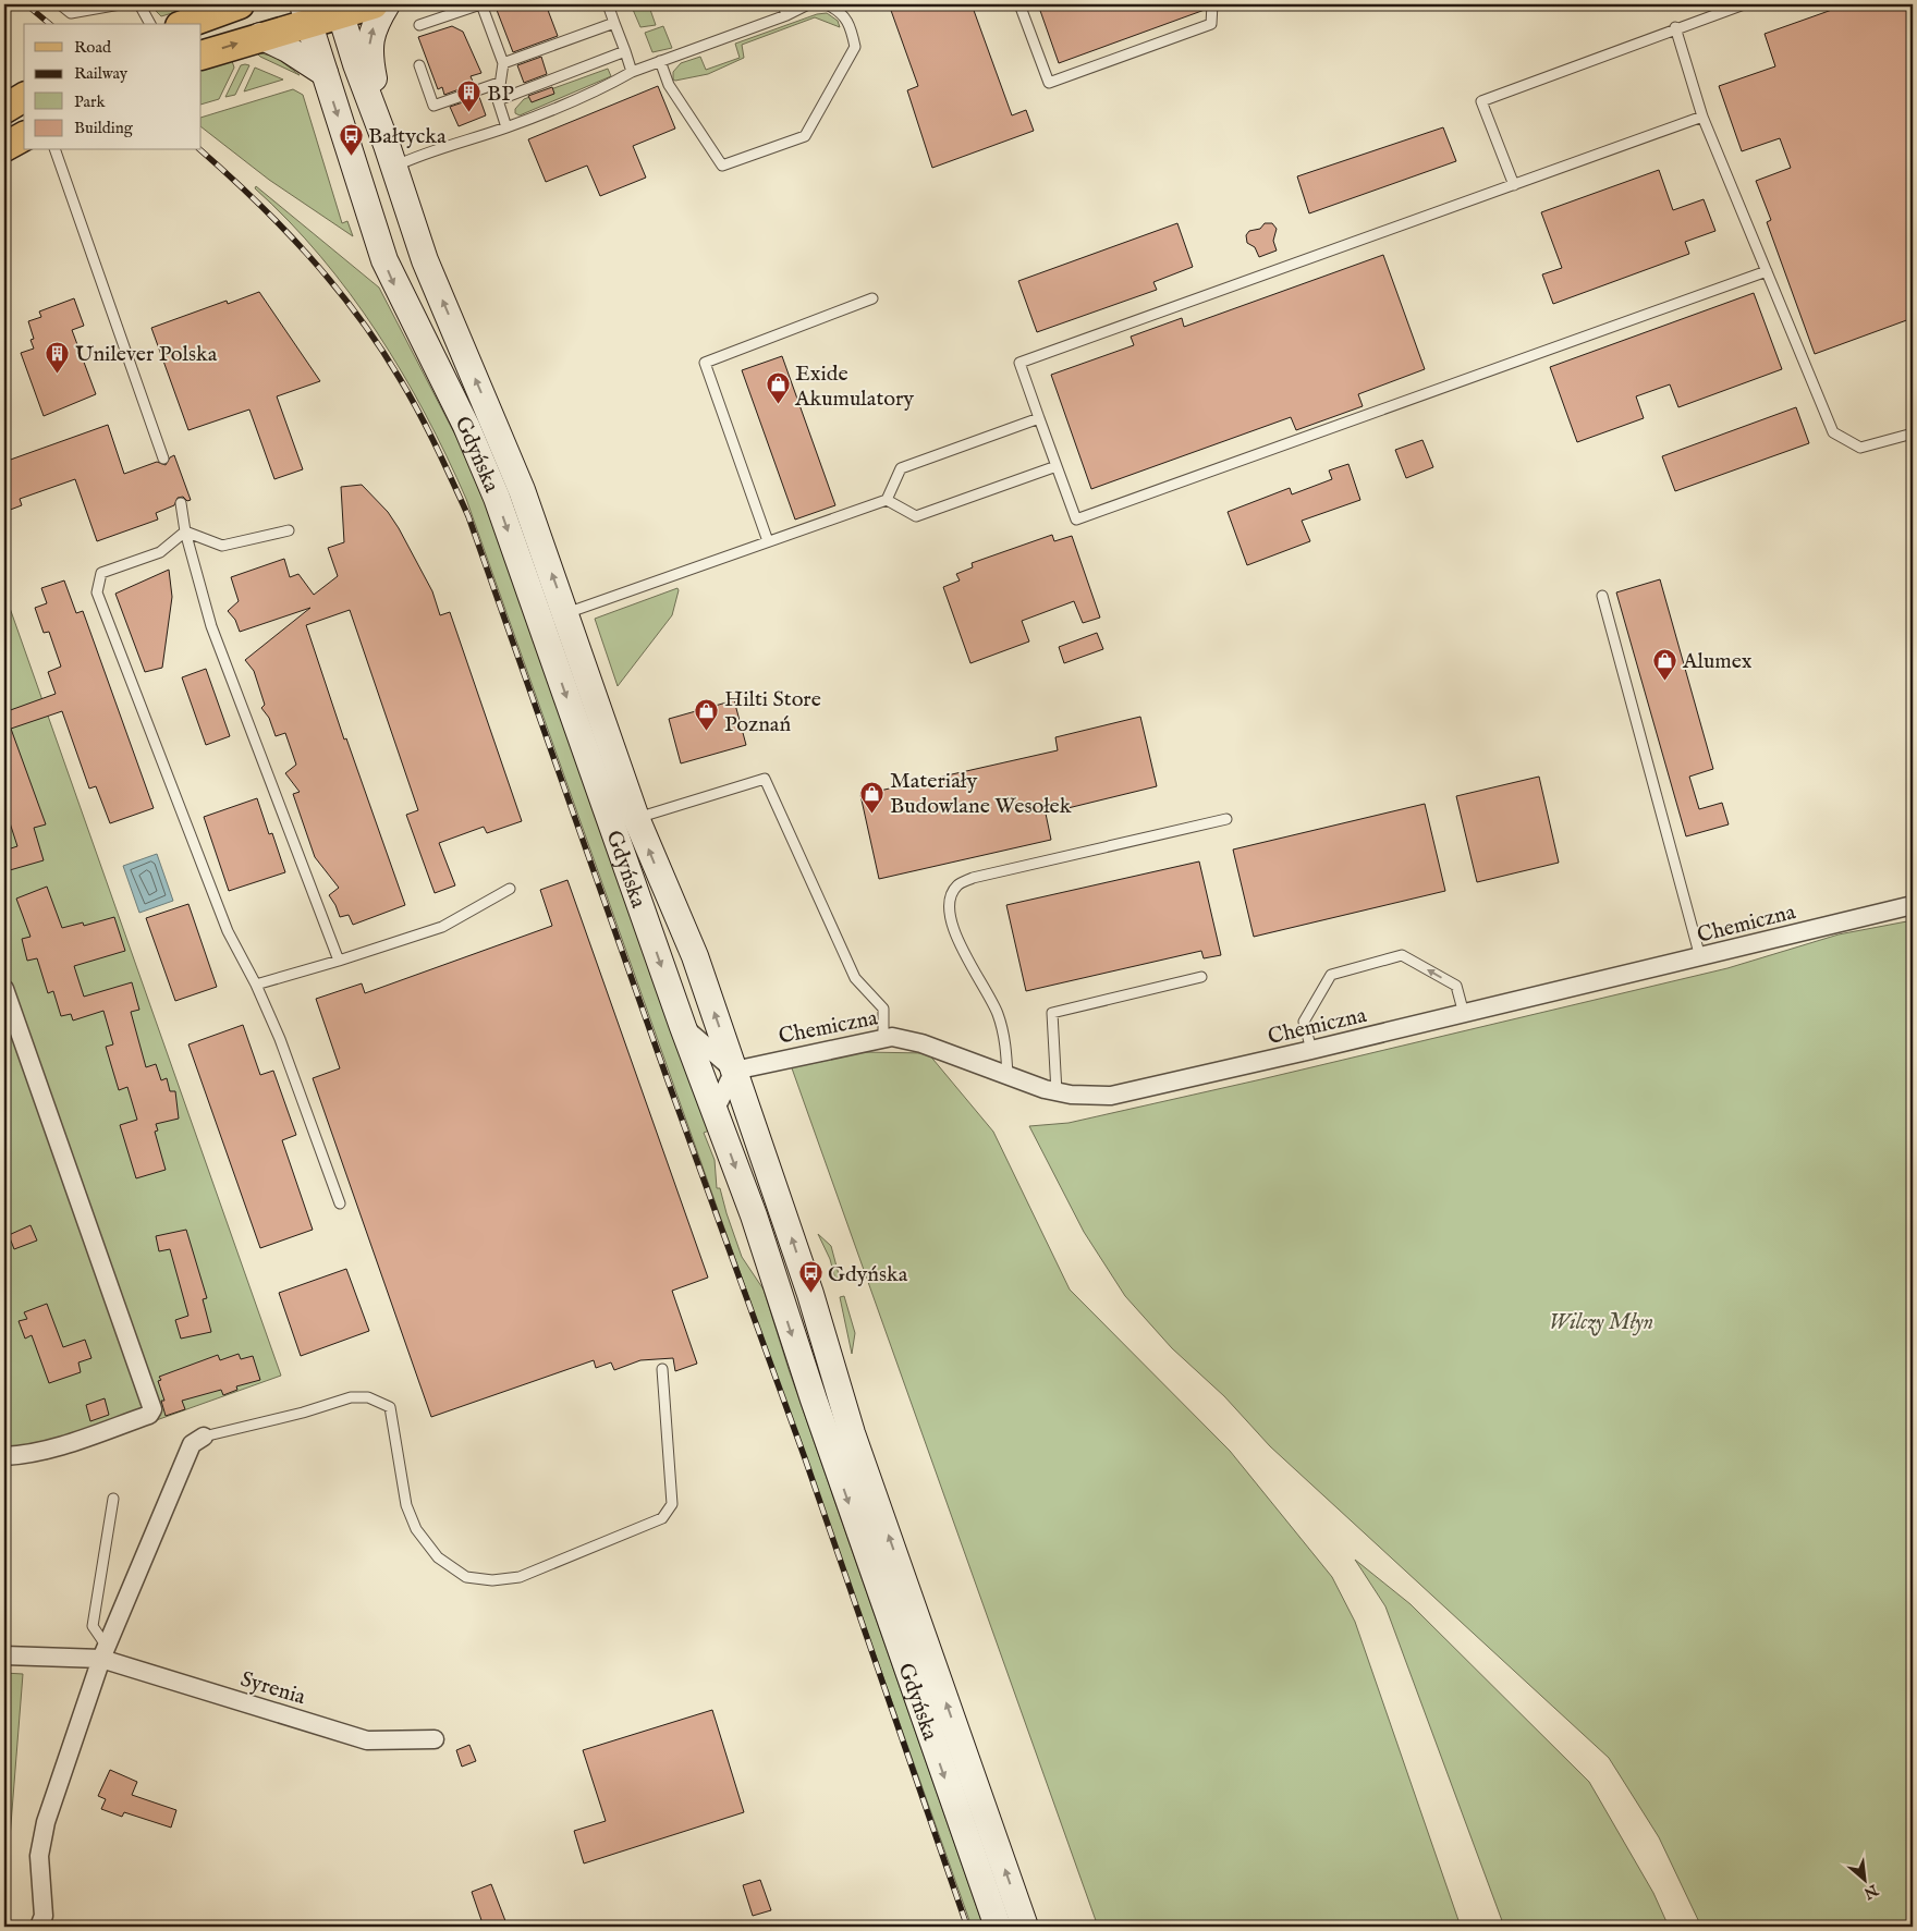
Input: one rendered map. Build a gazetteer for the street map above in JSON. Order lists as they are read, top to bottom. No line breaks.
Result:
{"streets":{"main road":["Gdyńska"],"street":["Chemiczna","Syrenia"]},"crossings":[["Gdyńska","Chemiczna"]],"parks":["Wilczy Młyn"],"places":{"building":["BP","Unilever Polska"],"bus stop":["Bałtycka","Gdyńska"],"shop":["Exide Akumulatory","Alumex","Hilti Store Poznań","Materiały Budowlane Wesołek"]},"legend":["Road","Railway","Park","Building"],"north":"bottom right"}
